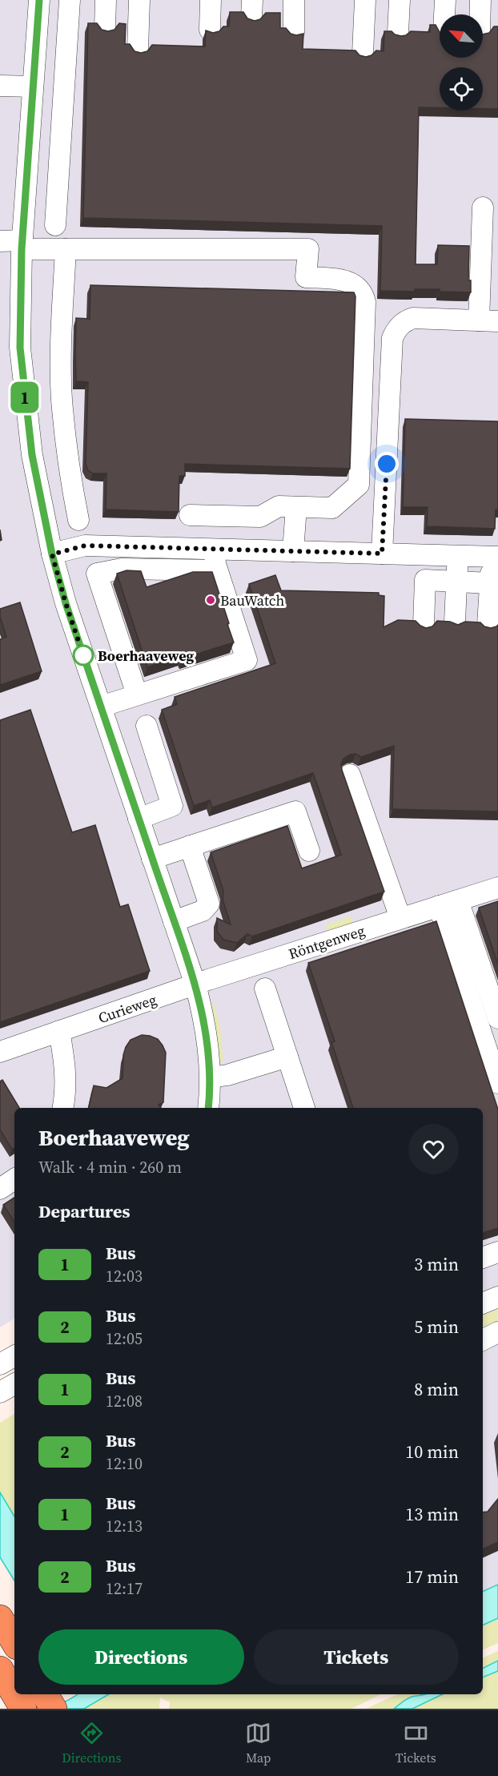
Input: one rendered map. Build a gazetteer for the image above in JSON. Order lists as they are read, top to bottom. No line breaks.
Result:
{"streets":{"street":["Röntgenweg","Curieweg"]},"crossings":[["Röntgenweg","Curieweg"]],"places":["BauWatch","Boerhaaveweg"],"lines":["bus line 1"],"north":"top left","page":{"on_map":"1","heading":[["Boerhaaveweg","Walk · 4 min · 260 m"],"Departures"],"list":[{"mark":"1","name":"Bus","note":"12:03","value":"3 min"},{"mark":"2","name":"Bus","note":"12:05","value":"5 min"},{"mark":"1","name":"Bus","note":"12:08","value":"8 min"},{"mark":"2","name":"Bus","note":"12:10","value":"10 min"},{"mark":"1","name":"Bus","note":"12:13","value":"13 min"},{"mark":"2","name":"Bus","note":"12:17","value":"17 min"}],"buttons":["Directions","Tickets"],"tabs":["Directions","Map","Tickets"]}}
